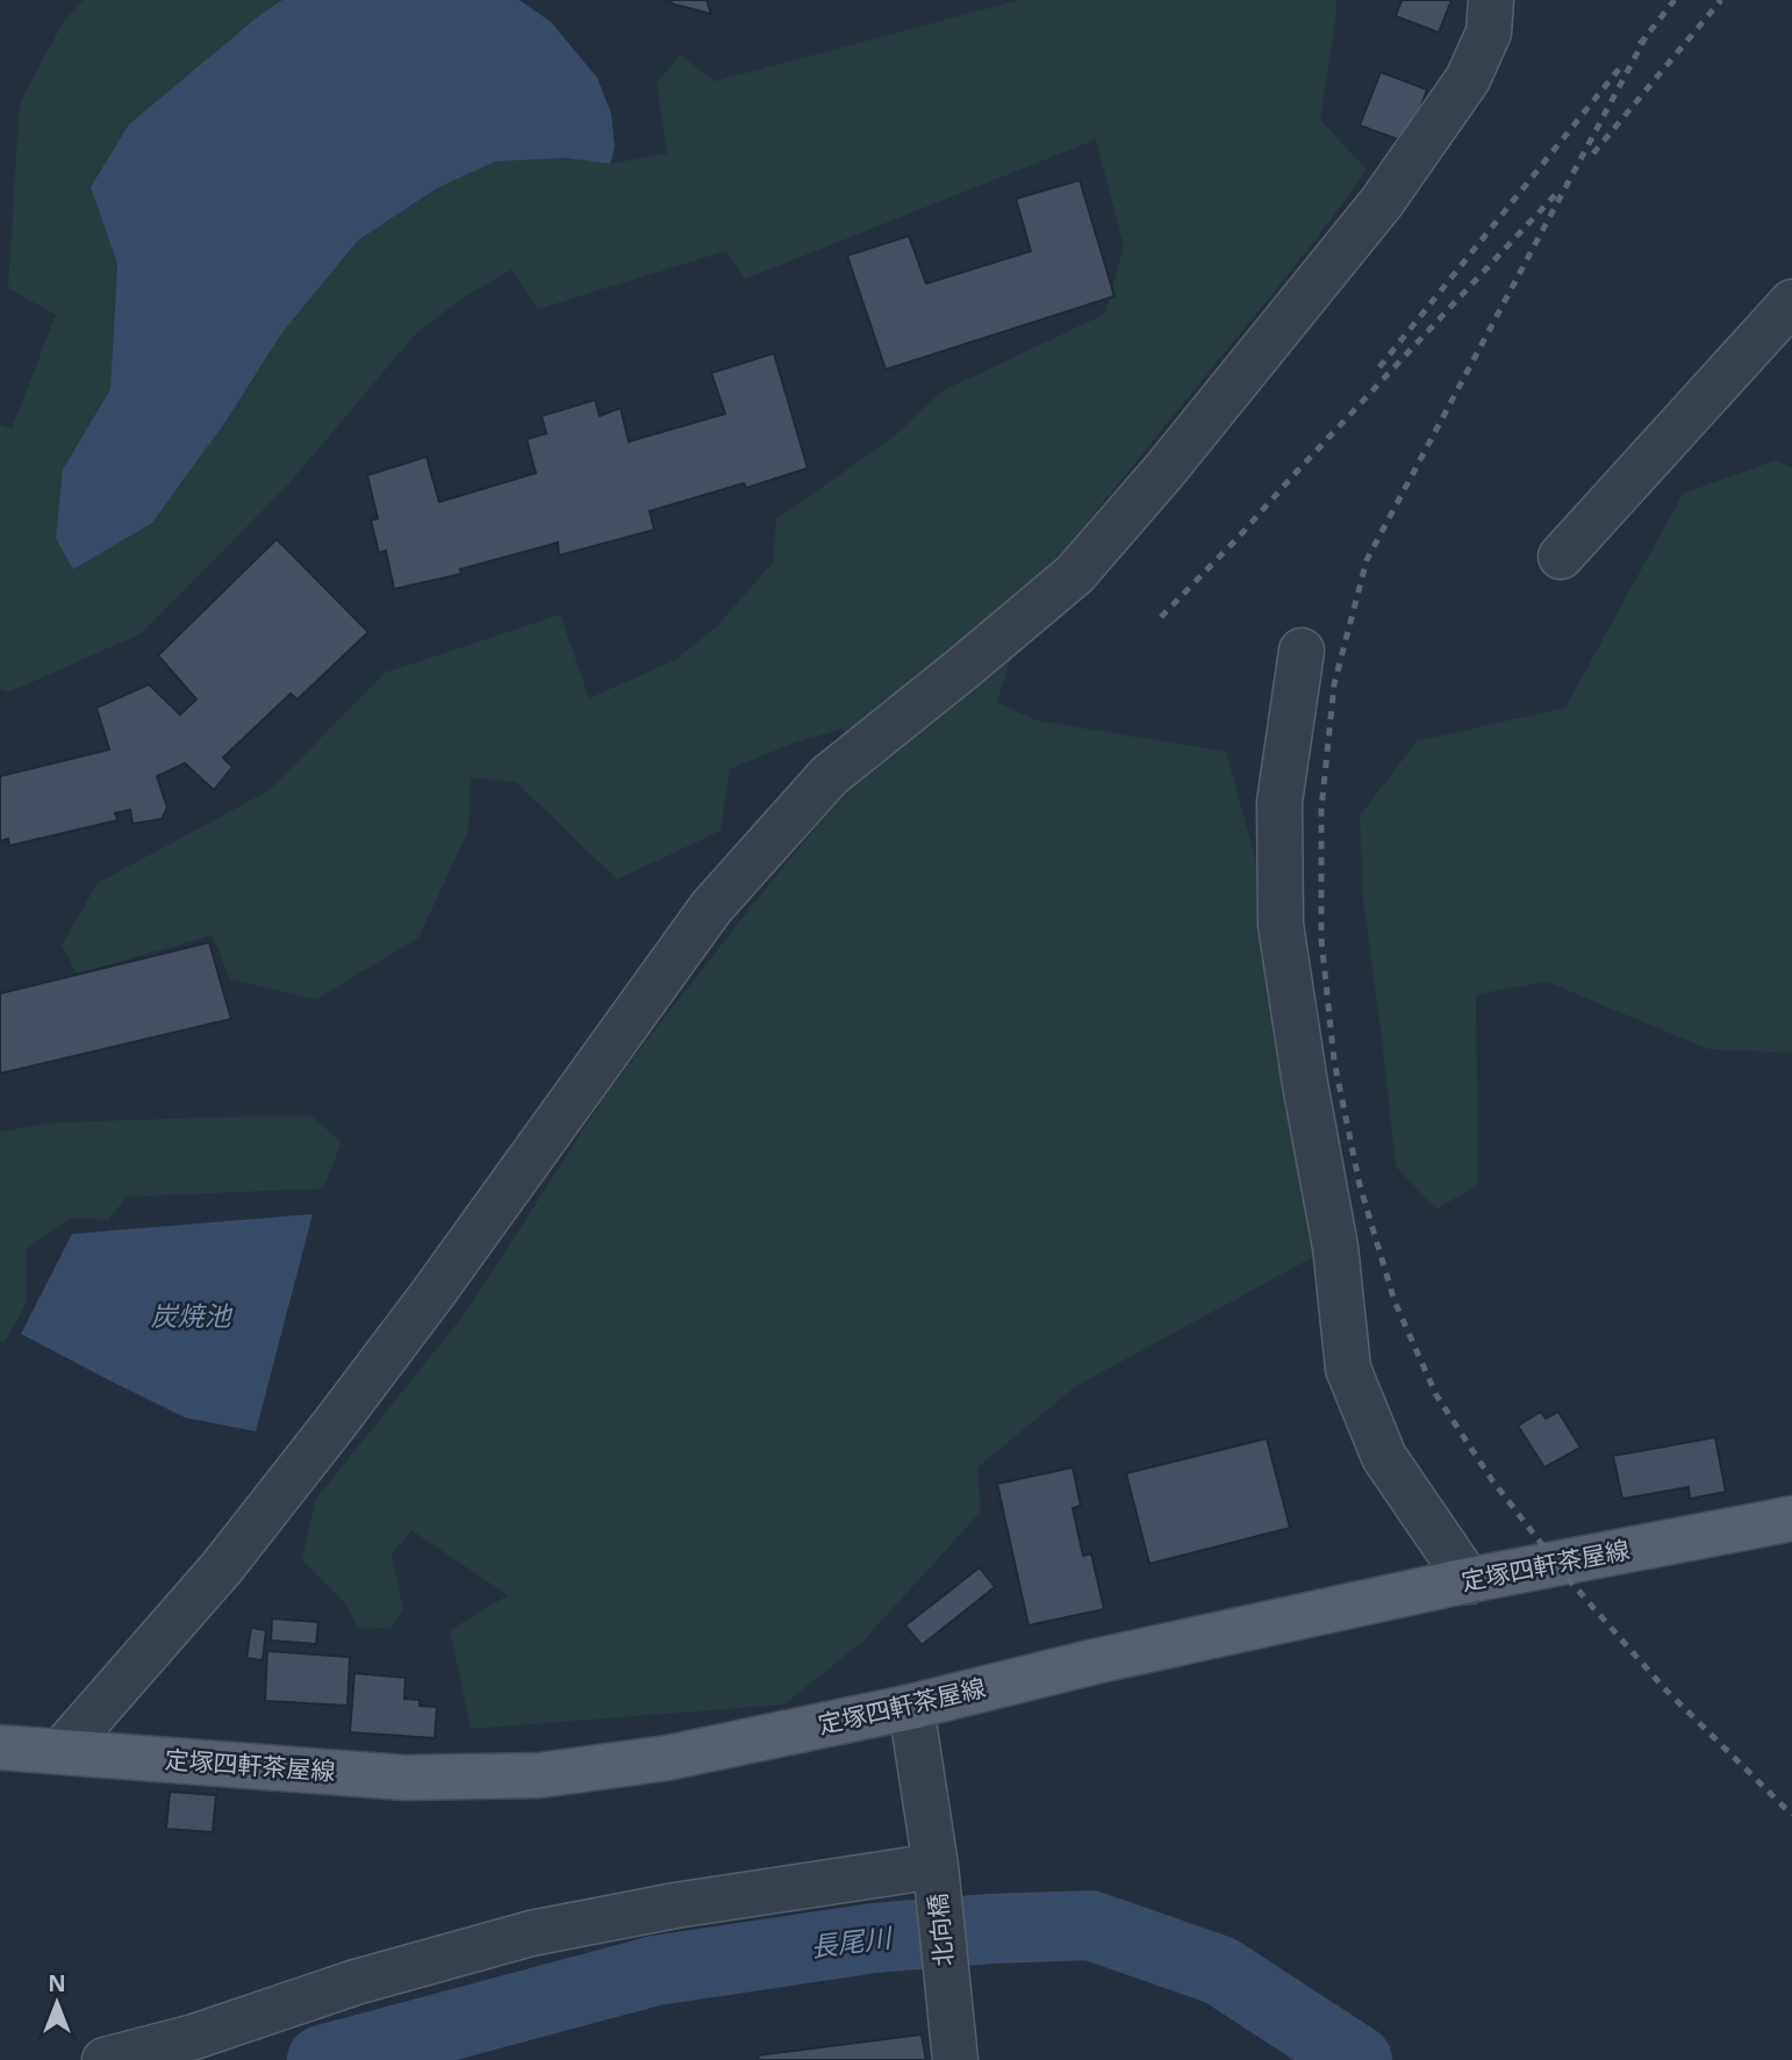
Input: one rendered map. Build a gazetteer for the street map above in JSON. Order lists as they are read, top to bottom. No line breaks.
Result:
{"streets":{"main road":["定塚四軒茶屋線"],"street":["北向橋"]},"crossings":[["定塚四軒茶屋線","北向橋"]],"water":["炭焼池","長尾川"],"north":"top"}
